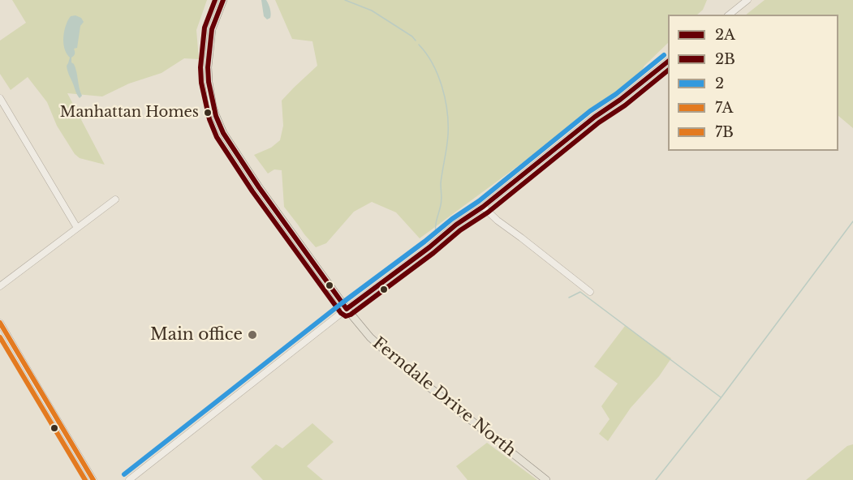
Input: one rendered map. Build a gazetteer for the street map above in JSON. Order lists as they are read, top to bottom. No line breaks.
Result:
{"streets":{"main road":["Ferndale Drive North"]},"places":["Manhattan Homes","Main office"],"lines":["transit line 2A","transit line 2B","transit line 2","transit line 7A","transit line 7B"],"legend":["2A","2B","2","7A","7B"]}
